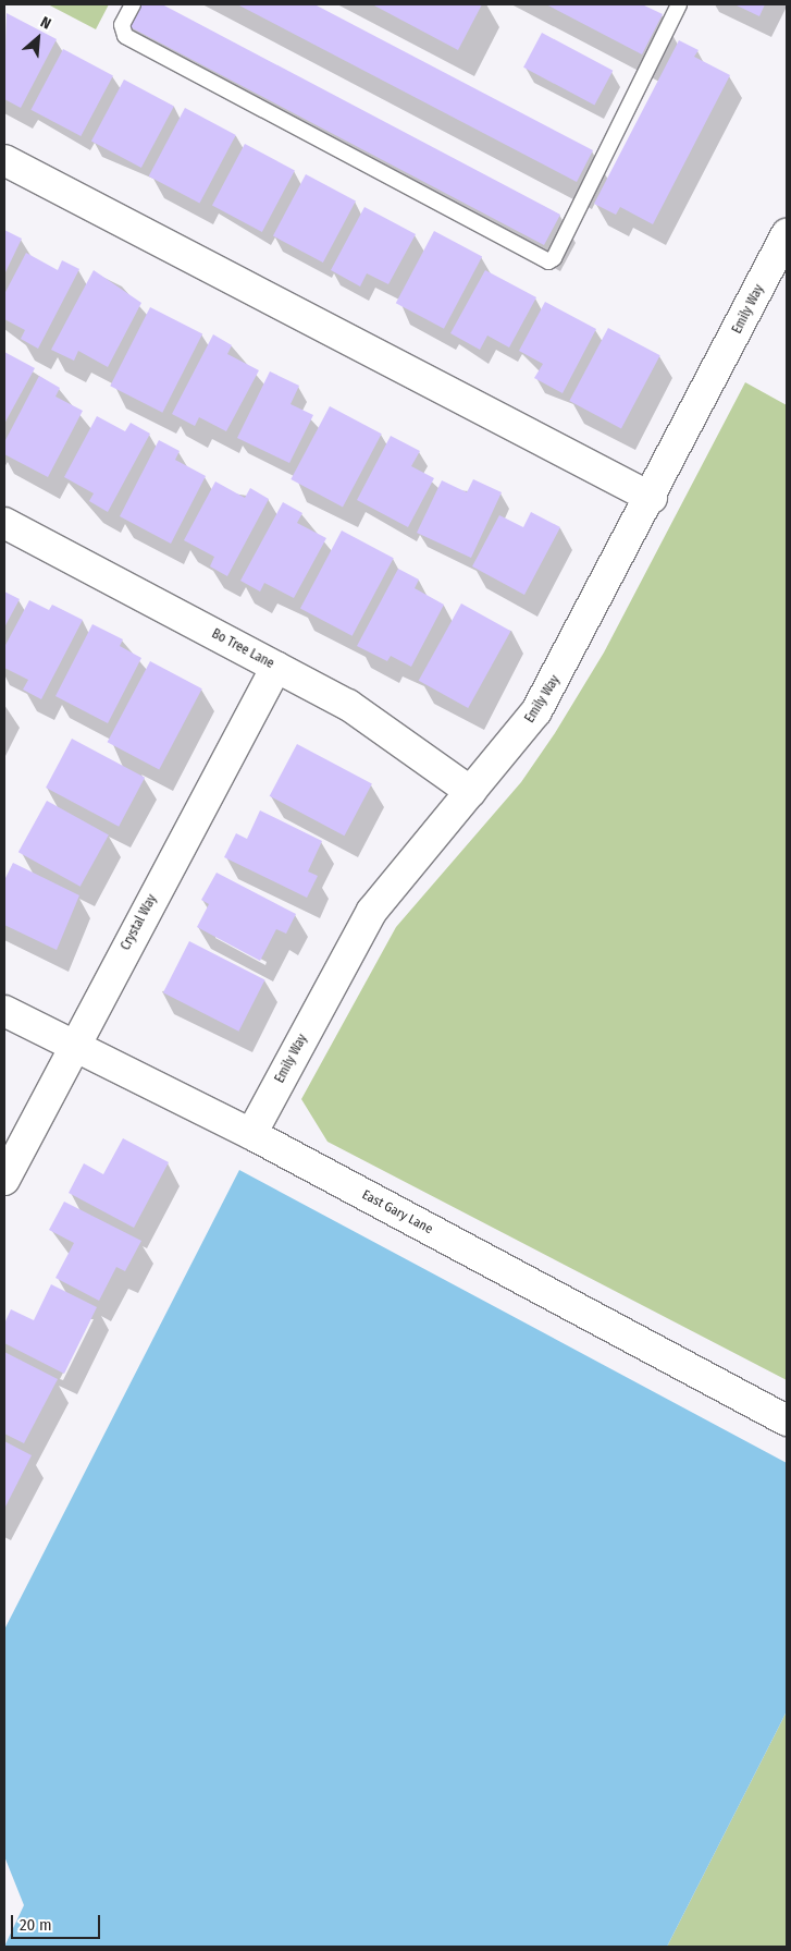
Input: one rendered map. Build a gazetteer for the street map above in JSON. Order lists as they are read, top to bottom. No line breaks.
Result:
{"streets":{"street":["Emily Way","Bo Tree Lane","Crystal Way","East Gary Lane"]},"crossings":[["Emily Way","Bo Tree Lane"],["Emily Way","East Gary Lane"],["Bo Tree Lane","Crystal Way"],["Crystal Way","East Gary Lane"]],"scale_bar":"20 m","north":"top right"}
